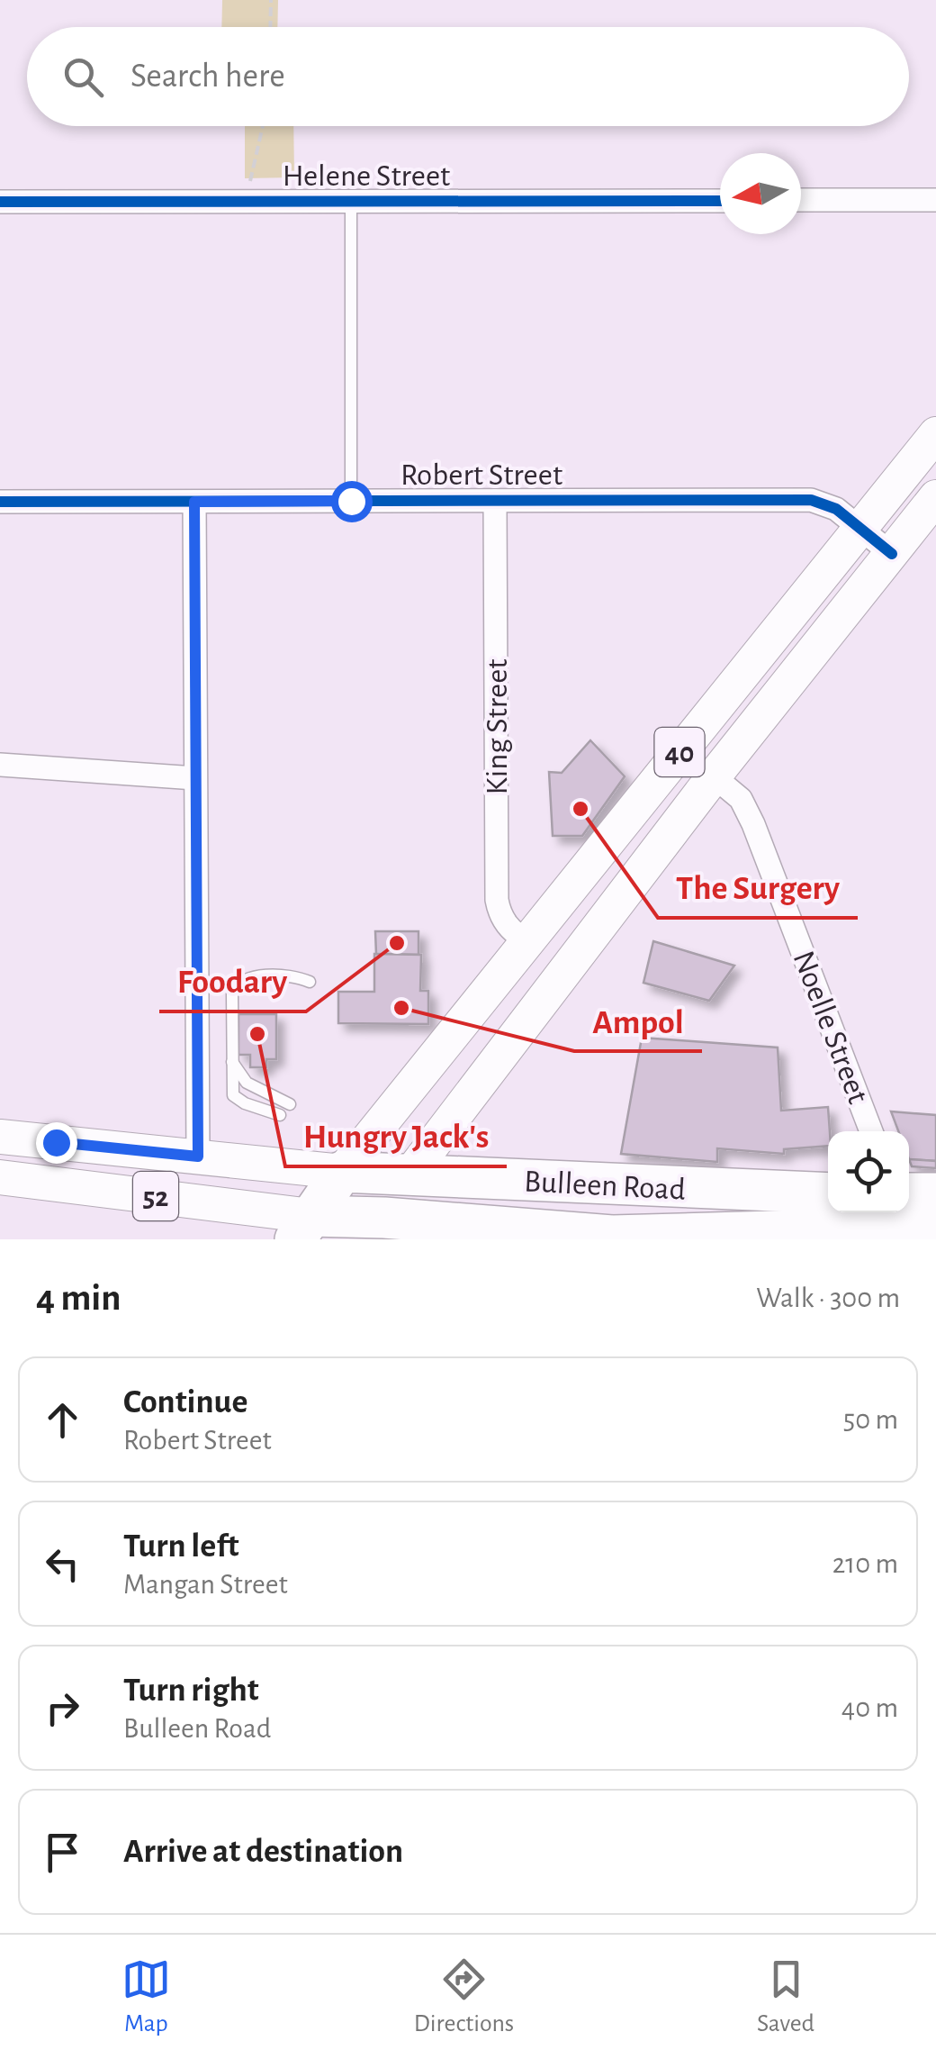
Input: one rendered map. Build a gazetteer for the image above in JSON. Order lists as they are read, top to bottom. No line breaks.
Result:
{"streets":{"highway":["40","Bulleen Road","52"],"street":["Helene Street","Robert Street","King Street","Noelle Street"]},"crossings":[["Robert Street","King Street"],["Robert Street","40"],["King Street","40"],["40","Noelle Street"],["40","Bulleen Road"]],"places":["The Surgery","Foodary","Ampol","Hungry Jack's"],"north":"left","page":{"search":"Search here","heading":["4 min","Walk · 300 m"],"list":[["Continue","Robert Street","50 m"],["Turn left","Mangan Street","210 m"],["Turn right","Bulleen Road","40 m"],"Arrive at destination"],"nav":["Map","Directions","Saved"]}}
